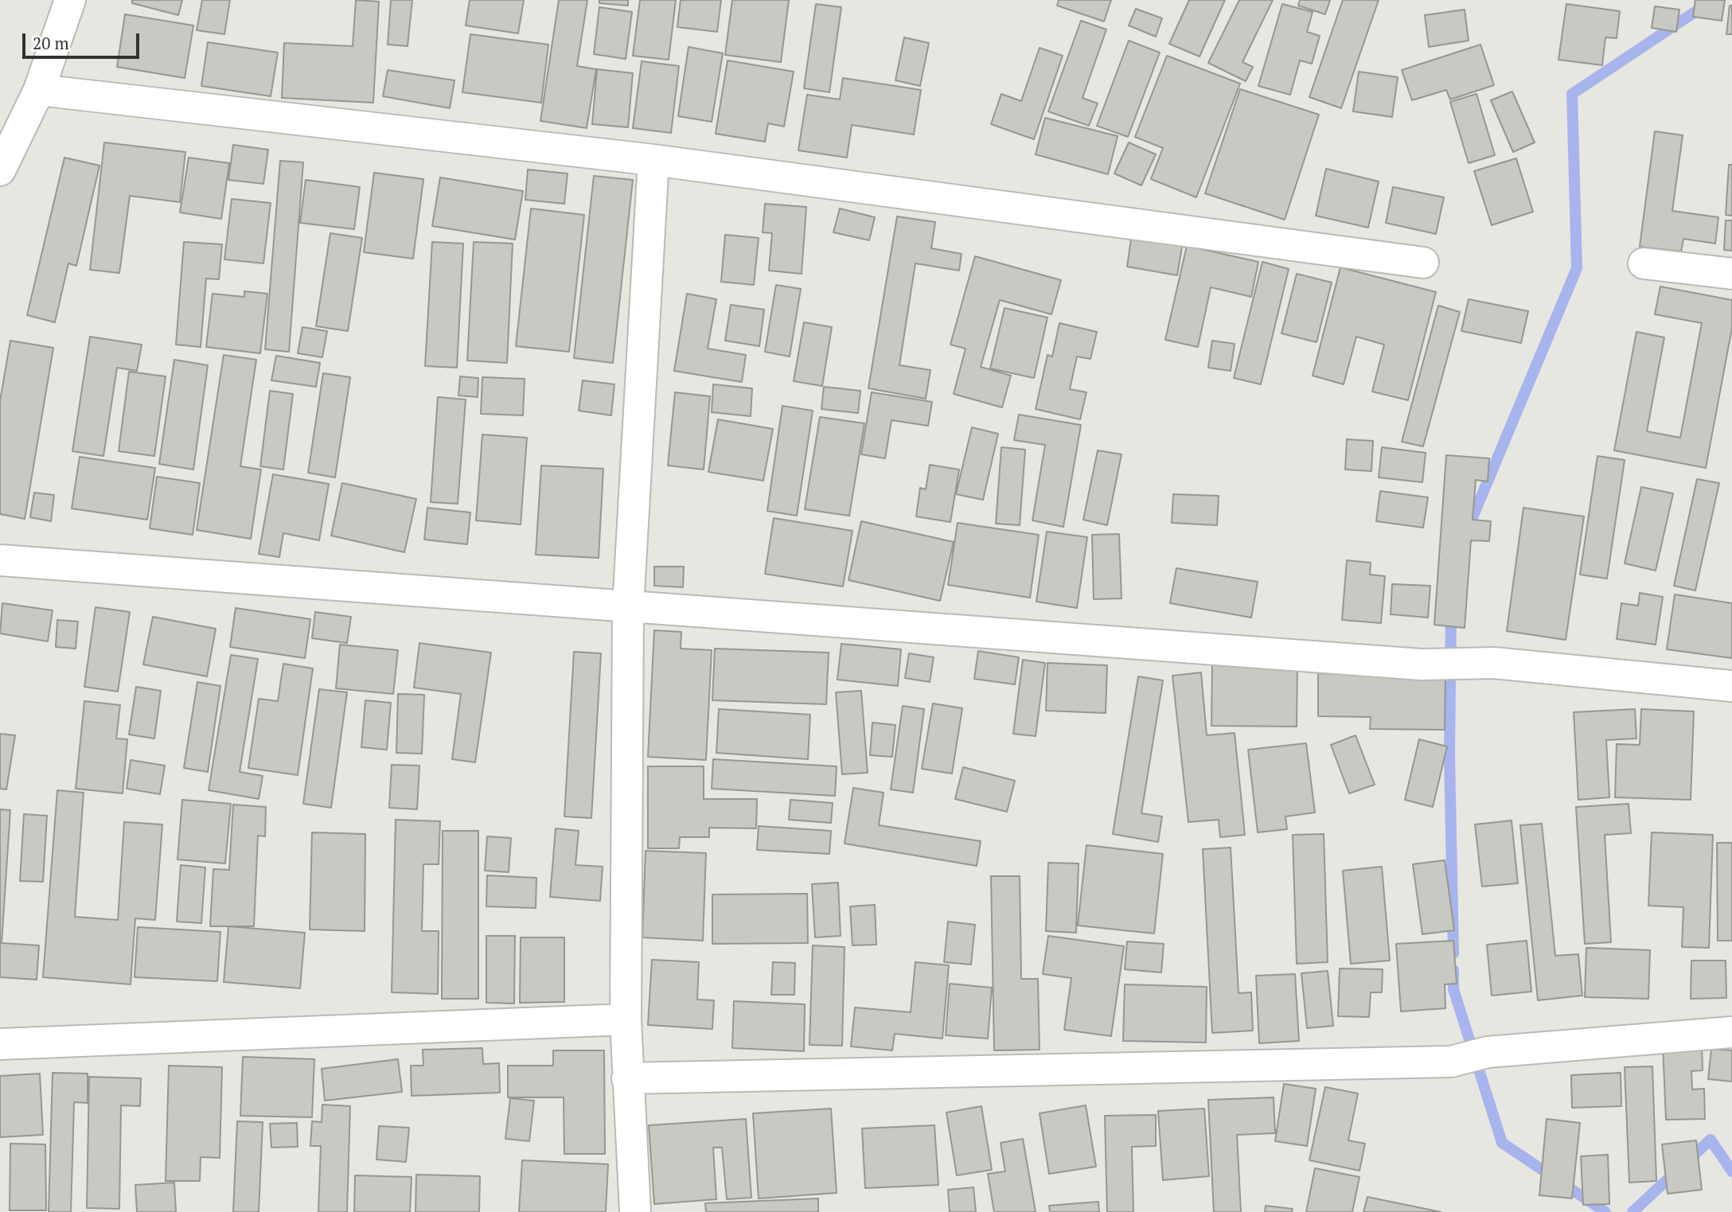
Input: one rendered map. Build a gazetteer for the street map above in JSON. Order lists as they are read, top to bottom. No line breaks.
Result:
{"scale_bar":"20 m"}
